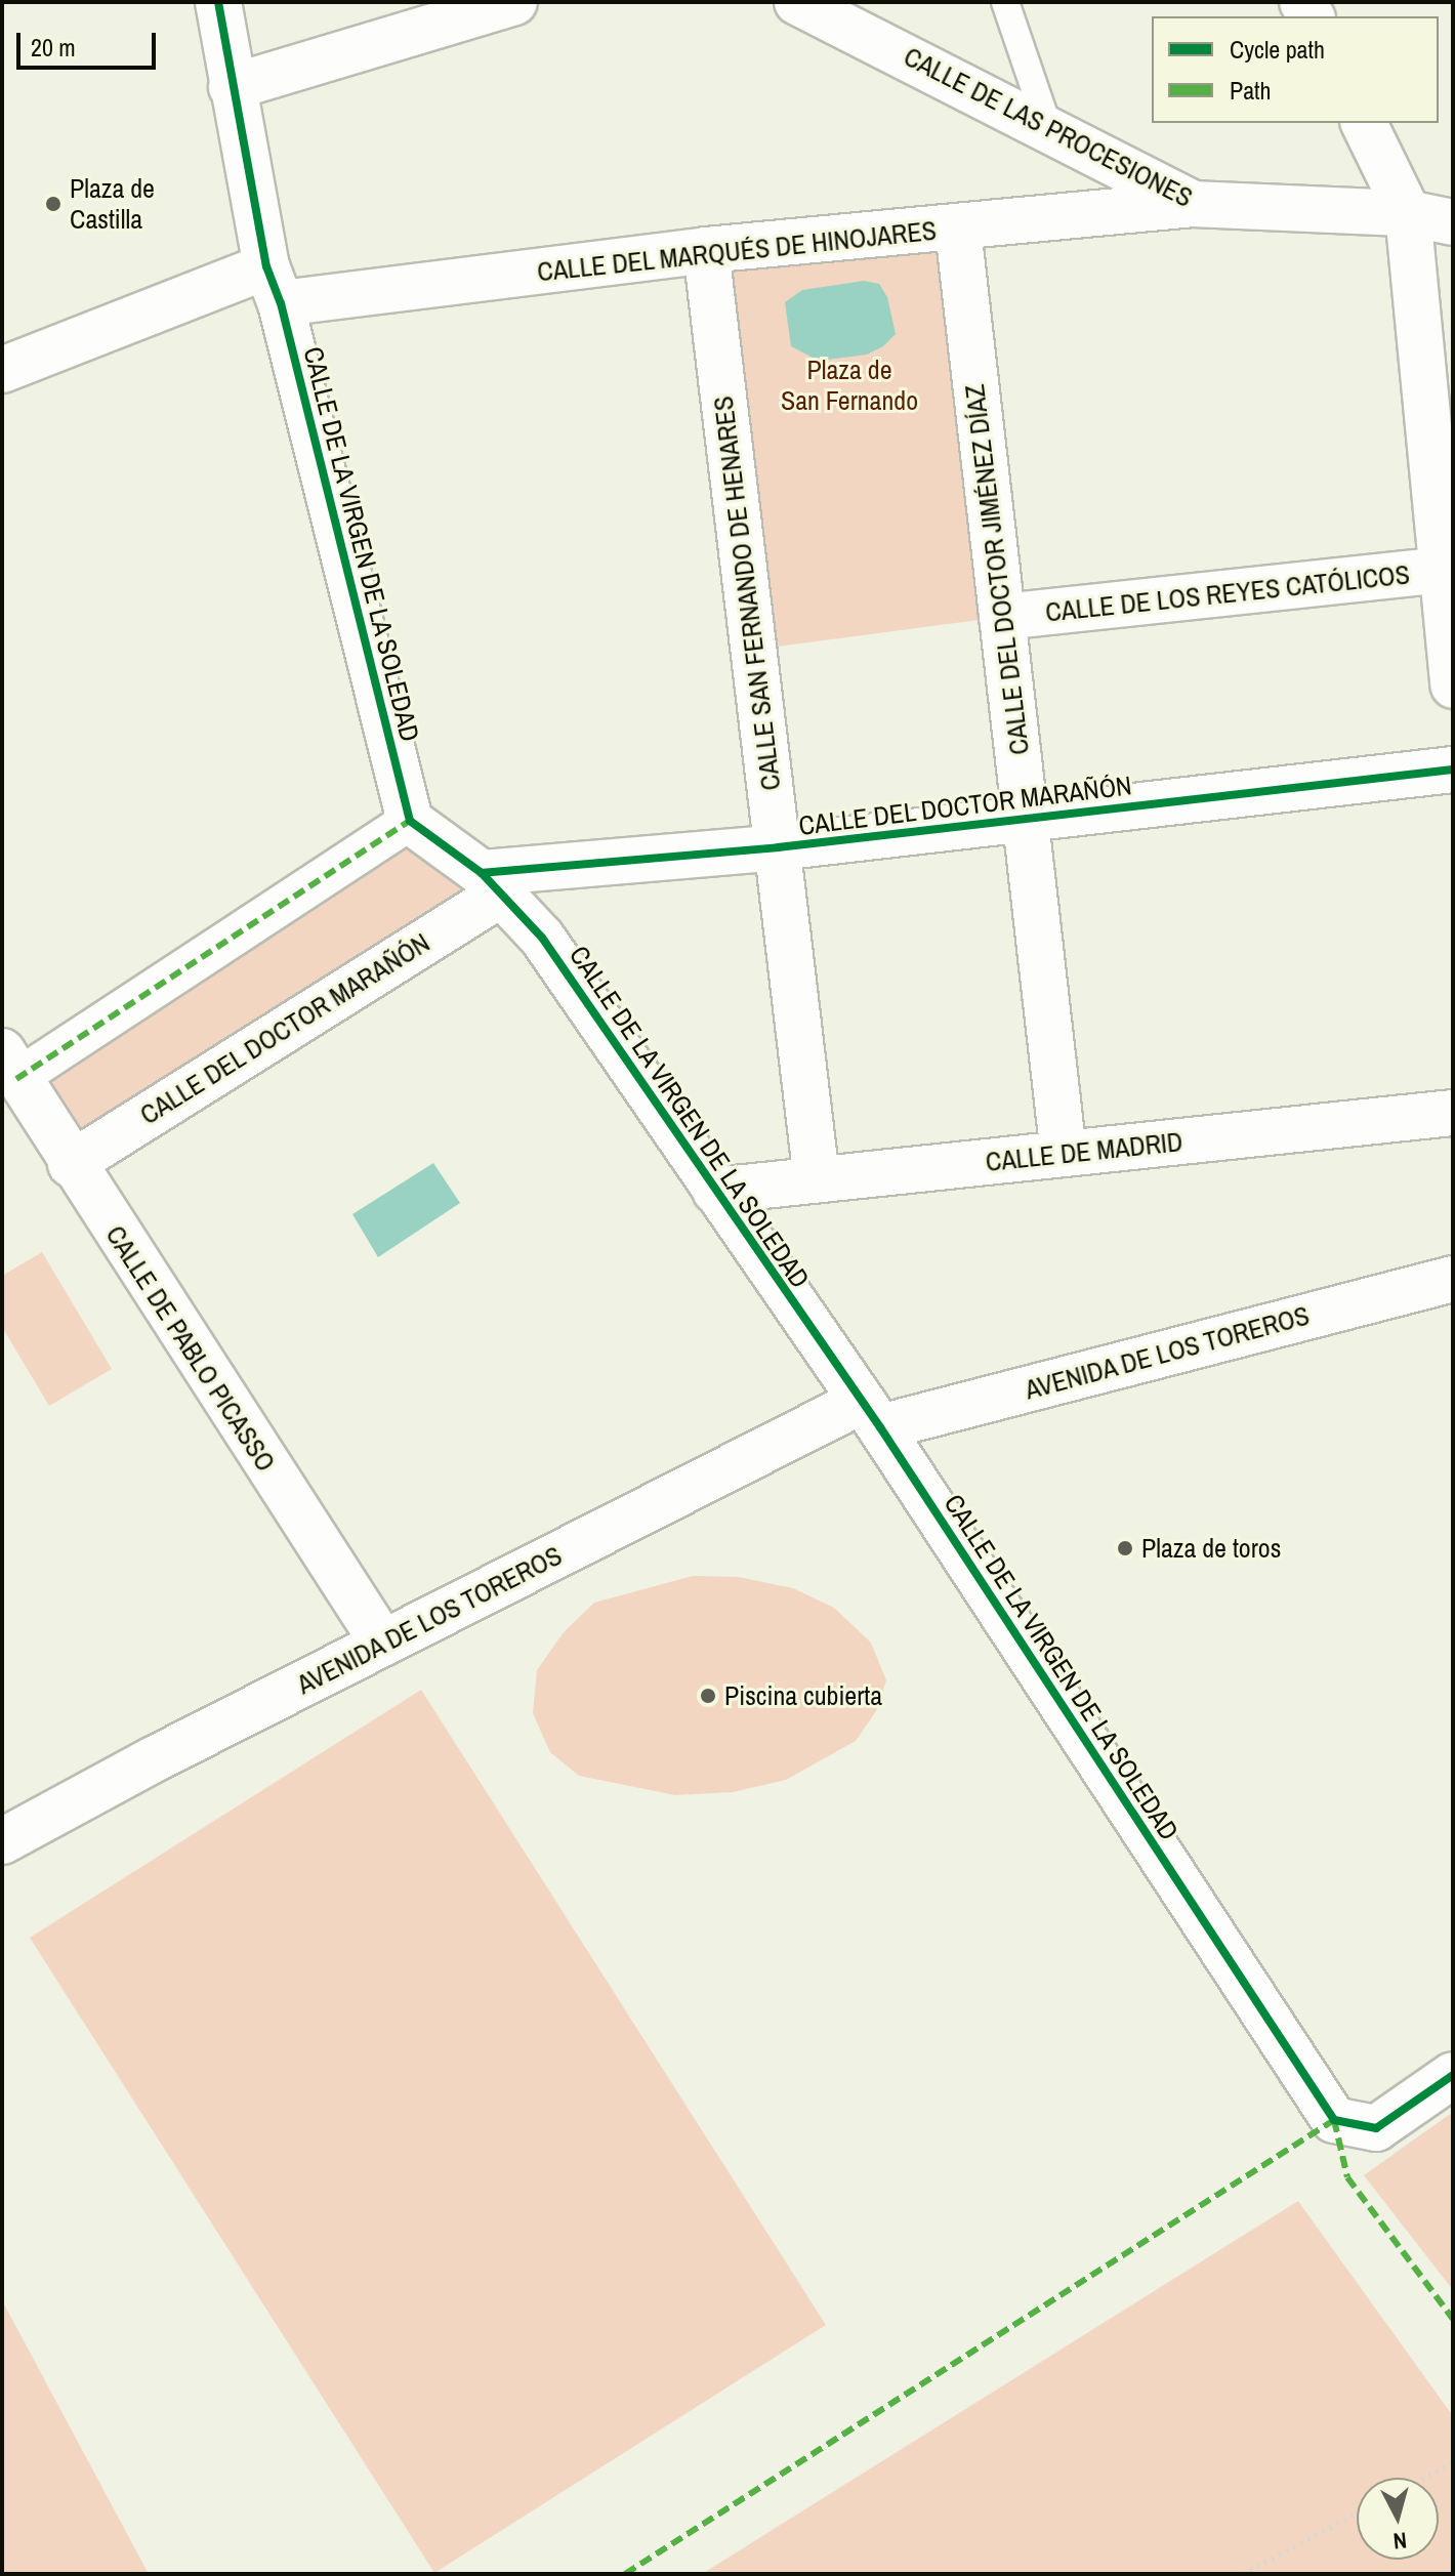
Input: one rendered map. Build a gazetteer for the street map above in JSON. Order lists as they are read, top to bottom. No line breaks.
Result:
{"streets":{"street":["CALLE DE LAS PROCESIONES","CALLE DEL MARQUÉS DE HINOJARES","CALLE DE LA VIRGEN DE LA SOLEDAD","CALLE DEL DOCTOR JIMÉNEZ DÍAZ","CALLE SAN FERNANDO DE HENARES","CALLE DE LOS REYES CATÓLICOS","CALLE DEL DOCTOR MARAÑÓN","CALLE DE MADRID","CALLE DE PABLO PICASSO","AVENIDA DE LOS TOREROS"]},"crossings":[["CALLE DE LAS PROCESIONES","CALLE DEL MARQUÉS DE HINOJARES"],["CALLE DEL MARQUÉS DE HINOJARES","CALLE DE LA VIRGEN DE LA SOLEDAD"],["CALLE DEL MARQUÉS DE HINOJARES","CALLE DEL DOCTOR JIMÉNEZ DÍAZ"],["CALLE DEL MARQUÉS DE HINOJARES","CALLE SAN FERNANDO DE HENARES"],["CALLE DE LA VIRGEN DE LA SOLEDAD","CALLE DEL DOCTOR MARAÑÓN"],["CALLE DE LA VIRGEN DE LA SOLEDAD","CALLE DE MADRID"],["CALLE DE LA VIRGEN DE LA SOLEDAD","AVENIDA DE LOS TOREROS"],["CALLE DEL DOCTOR JIMÉNEZ DÍAZ","CALLE DE LOS REYES CATÓLICOS"],["CALLE DEL DOCTOR JIMÉNEZ DÍAZ","CALLE DEL DOCTOR MARAÑÓN"],["CALLE DEL DOCTOR JIMÉNEZ DÍAZ","CALLE DE MADRID"],["CALLE SAN FERNANDO DE HENARES","CALLE DEL DOCTOR MARAÑÓN"],["CALLE SAN FERNANDO DE HENARES","CALLE DE MADRID"],["CALLE DEL DOCTOR MARAÑÓN","CALLE DE PABLO PICASSO"],["CALLE DE PABLO PICASSO","AVENIDA DE LOS TOREROS"]],"parks":["Plaza de San Fernando"],"places":["Plaza de Castilla","Plaza de toros","Piscina cubierta"],"legend":["Cycle path","Path"],"scale_bar":"20 m","north":"bottom"}
